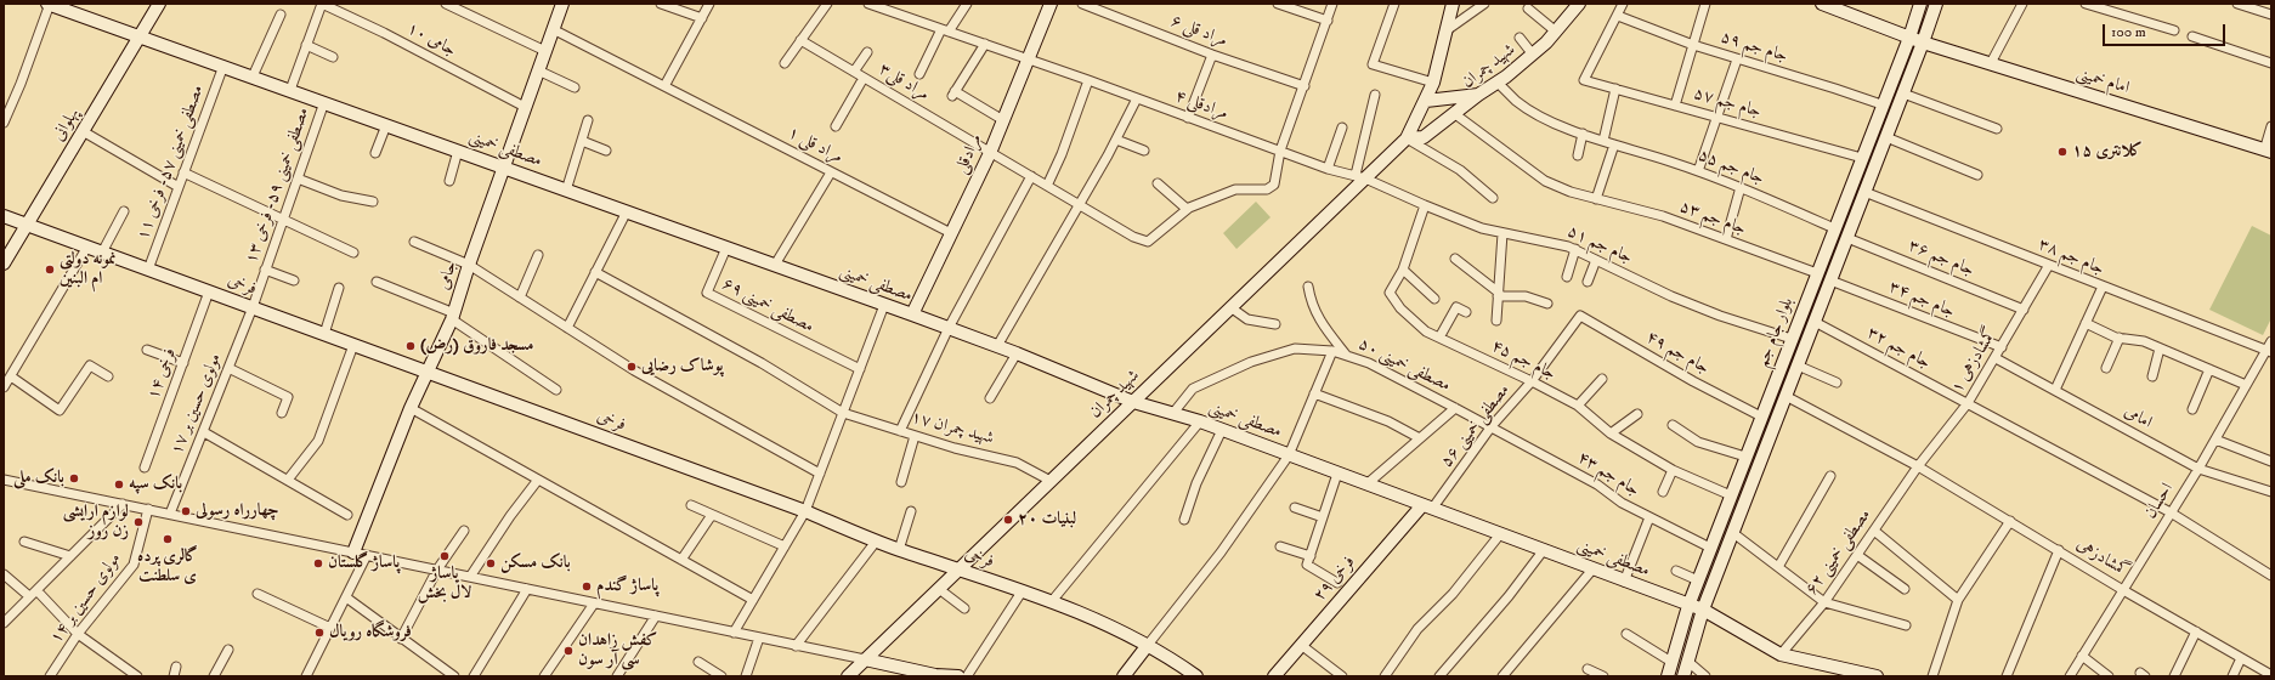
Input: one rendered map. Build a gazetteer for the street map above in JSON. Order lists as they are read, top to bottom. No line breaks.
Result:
{"streets":{"street":["مراد قلی ۶","جامی ۱۰","جام جم ۵۹","شهید چمران","امام خمینی","مراد قلی۳","جام جم ۵۷","مرادقلی ۴","پهلوانی","مراد قلی ۱","مصطفی خمینی","مرادقلی","مصطفی خمینی ۵۷- فرخی ۱۱","جام جم ۵۵","مصطفی خمینی ۵۹- فرخی ۱۳","جام جم ۵۳","جام جم ۵۱","جام جم ۳۸","جام جم ۳۶","جامی","فرخی","جام جم ۳۴","مصطفی خمینی ۶۹","بلوار جام جم","جام جم ۳۲","جام جم ۴۹","جام جم ۴۵","گمشادزهی ۱","مصطفی خمینی ۵۰","فرخی ۱۴","مولوی حسین بر ۱۷","امامی","مصطفی خمینی ۵۶","شهید چمران ۱۷","جام جم ۴۳","احسان","مصطفی خمینی ۶۲","گمشادزهی","فرخی ۲۹","مولوی حسین بر ۱۴"]},"crossings":[["جامی ۱۰","جامی"],["جام جم ۵۹","جام جم ۵۷"],["جام جم ۵۹","بلوار جام جم"],["شهید چمران","مرادقلی ۴"],["شهید چمران","مصطفی خمینی"],["شهید چمران","جام جم ۵۵"],["شهید چمران","جام جم ۵۳"],["شهید چمران","جام جم ۵۱"],["شهید چمران","فرخی"],["شهید چمران","شهید چمران ۱۷"],["امام خمینی","بلوار جام جم"],["مراد قلی۳","مرادقلی"],["جام جم ۵۷","بلوار جام جم"],["مرادقلی ۴","مرادقلی"],["مرادقلی ۴","جام جم ۵۱"],["پهلوانی","مصطفی خمینی"],["پهلوانی","فرخی"],["مراد قلی ۱","مرادقلی"],["مراد قلی ۱","جامی"],["مصطفی خمینی","مرادقلی"],["مصطفی خمینی","مصطفی خمینی ۵۷- فرخی ۱۱"],["مصطفی خمینی","مصطفی خمینی ۵۹- فرخی ۱۳"],["مصطفی خمینی","جامی"],["مصطفی خمینی","مصطفی خمینی ۶۹"],["مصطفی خمینی","بلوار جام جم"],["مصطفی خمینی","مصطفی خمینی ۵۰"],["مصطفی خمینی","مصطفی خمینی ۵۶"],["مصطفی خمینی","فرخی ۲۹"],["مصطفی خمینی ۵۷- فرخی ۱۱","فرخی"],["جام جم ۵۵","بلوار جام جم"],["مصطفی خمینی ۵۹- فرخی ۱۳","فرخی"],["مصطفی خمینی ۵۹- فرخی ۱۳","مولوی حسین بر ۱۷"],["جام جم ۵۳","بلوار جام جم"],["جام جم ۵۱","بلوار جام جم"],["جام جم ۵۱","جام جم ۴۵"],["جام جم ۳۸","بلوار جام جم"],["جام جم ۳۸","گمشادزهی ۱"],["جام جم ۳۸","احسان"],["جام جم ۳۶","بلوار جام جم"],["جام جم ۳۶","گمشادزهی ۱"],["جامی","فرخی"],["فرخی","فرخی ۱۴"],["فرخی","مولوی حسین بر ۱۷"],["جام جم ۳۴","بلوار جام جم"],["جام جم ۳۴","گمشادزهی ۱"],["بلوار جام جم","جام جم ۳۲"],["بلوار جام جم","جام جم ۴۹"],["بلوار جام جم","جام جم ۴۵"],["بلوار جام جم","جام جم ۴۳"],["بلوار جام جم","گمشادزهی"],["جام جم ۳۲","گمشادزهی ۱"],["جام جم ۳۲","احسان"],["جام جم ۴۹","مصطفی خمینی ۵۶"],["جام جم ۴۵","مصطفی خمینی ۵۶"],["گمشادزهی ۱","امامی"],["گمشادزهی ۱","مصطفی خمینی ۶۲"],["گمشادزهی ۱","گمشادزهی"],["مصطفی خمینی ۵۰","مصطفی خمینی ۵۶"],["مصطفی خمینی ۵۰","جام جم ۴۳"],["امامی","احسان"],["مصطفی خمینی ۵۶","جام جم ۴۳"],["مصطفی خمینی ۵۶","فرخی ۲۹"],["احسان","گمشادزهی"],["مصطفی خمینی ۶۲","گمشادزهی"]],"places":["کلانتری ۱۵","نمونه دولتی ام البنین","مسجد فاروق (رض)","پوشاک رضایی","بانک ملی","بانک سپه","چهارراه رسولی","لبنیات ۲۰","لوازم ارایشی زن روز","گالری پرده ی سلطنت","پاساژ لال بخش","پاساژ گلستان","بانک مسکن","پاساژ گندم","فروشگاه رویال","کفش زاهدان سی آر سون"],"scale_bar":"100 m"}
